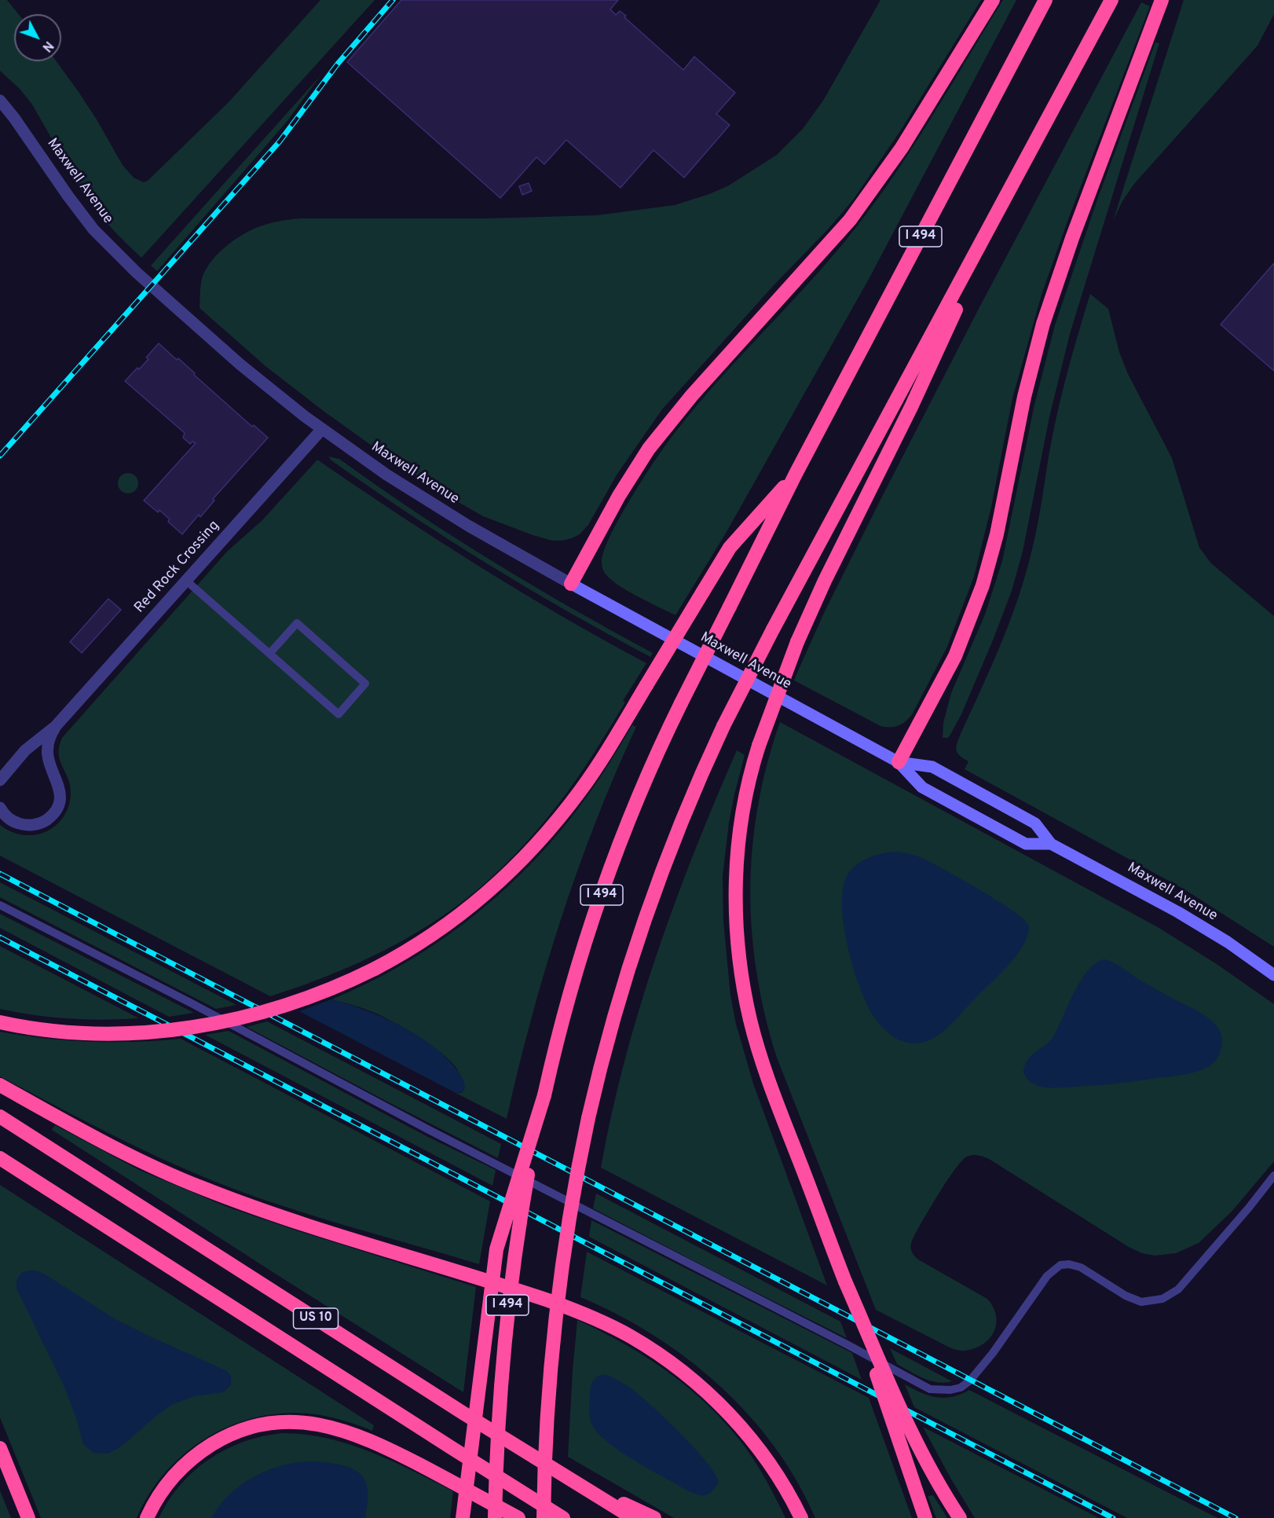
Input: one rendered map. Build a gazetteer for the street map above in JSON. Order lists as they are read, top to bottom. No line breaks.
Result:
{"streets":{"highway":["I 494","US 10"],"main road":["Maxwell Avenue"],"street":["Red Rock Crossing"]},"crossings":[["Maxwell Avenue","Red Rock Crossing"]],"north":"bottom right"}
